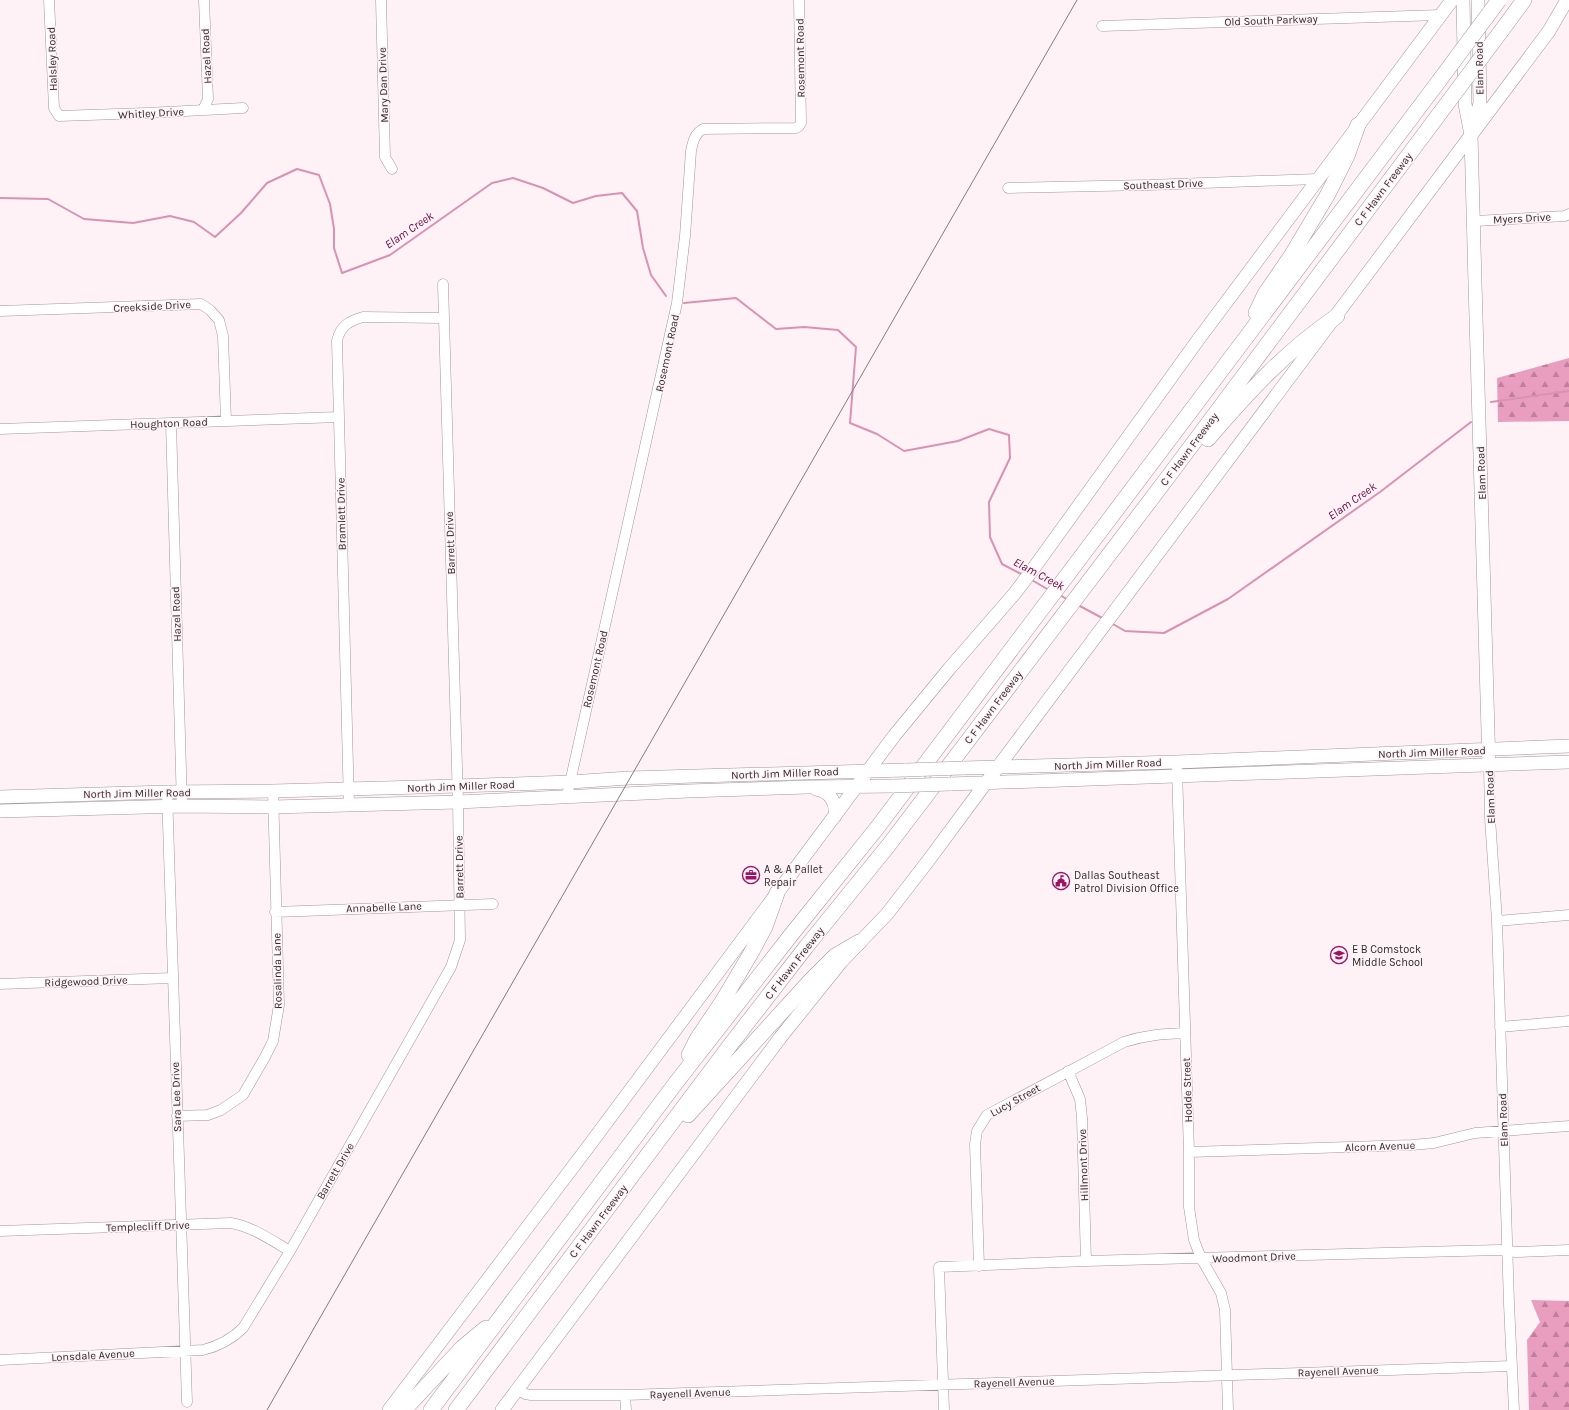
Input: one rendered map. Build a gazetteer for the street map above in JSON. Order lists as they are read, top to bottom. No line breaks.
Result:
{"streets":{"highway":["C F Hawn Freeway"],"main road":["Elam Road","North Jim Miller Road"],"street":["Old South Parkway","Hazel Road","Rosemont Road","Halsley Road","Mary Dan Drive","Whitley Drive","Southeast Drive","Myers Drive","Creekside Drive","Houghton Road","Bramlett Drive","Barrett Drive","Annabelle Lane","Rosalinda Lane","Ridgewood Drive","Hodde Street","Sara Lee Drive","Lucy Street","Alcorn Avenue","Hillmont Drive","Templecliff Drive","Woodmont Drive","Lonsdale Avenue","Rayenell Avenue"]},"crossings":[["Hazel Road","Whitley Drive"],["Hazel Road","Houghton Road"],["Hazel Road","North Jim Miller Road"],["Rosemont Road","North Jim Miller Road"],["Halsley Road","Whitley Drive"],["Elam Road","Myers Drive"],["Elam Road","North Jim Miller Road"],["Elam Road","Alcorn Avenue"],["Elam Road","Woodmont Drive"],["Elam Road","Rayenell Avenue"],["Creekside Drive","Houghton Road"],["Houghton Road","Bramlett Drive"],["Bramlett Drive","Barrett Drive"],["Bramlett Drive","North Jim Miller Road"],["Barrett Drive","North Jim Miller Road"],["Barrett Drive","Annabelle Lane"],["Barrett Drive","Sara Lee Drive"],["Barrett Drive","Templecliff Drive"],["Barrett Drive","Lonsdale Avenue"],["North Jim Miller Road","Rosalinda Lane"],["North Jim Miller Road","Hodde Street"],["North Jim Miller Road","Sara Lee Drive"],["Annabelle Lane","Rosalinda Lane"],["Rosalinda Lane","Sara Lee Drive"],["Ridgewood Drive","Sara Lee Drive"],["Hodde Street","Lucy Street"],["Hodde Street","Alcorn Avenue"],["Hodde Street","Woodmont Drive"],["Hodde Street","Rayenell Avenue"],["Sara Lee Drive","Templecliff Drive"],["Sara Lee Drive","Lonsdale Avenue"],["Lucy Street","Hillmont Drive"],["Lucy Street","Woodmont Drive"],["Hillmont Drive","Woodmont Drive"],["Woodmont Drive","Rayenell Avenue"]],"water":["Elam Creek"],"places":{"office":["A & A Pallet Repair"],"public building":["Dallas Southeast Patrol Division Office"],"school or university":["E B Comstock Middle School"]}}
